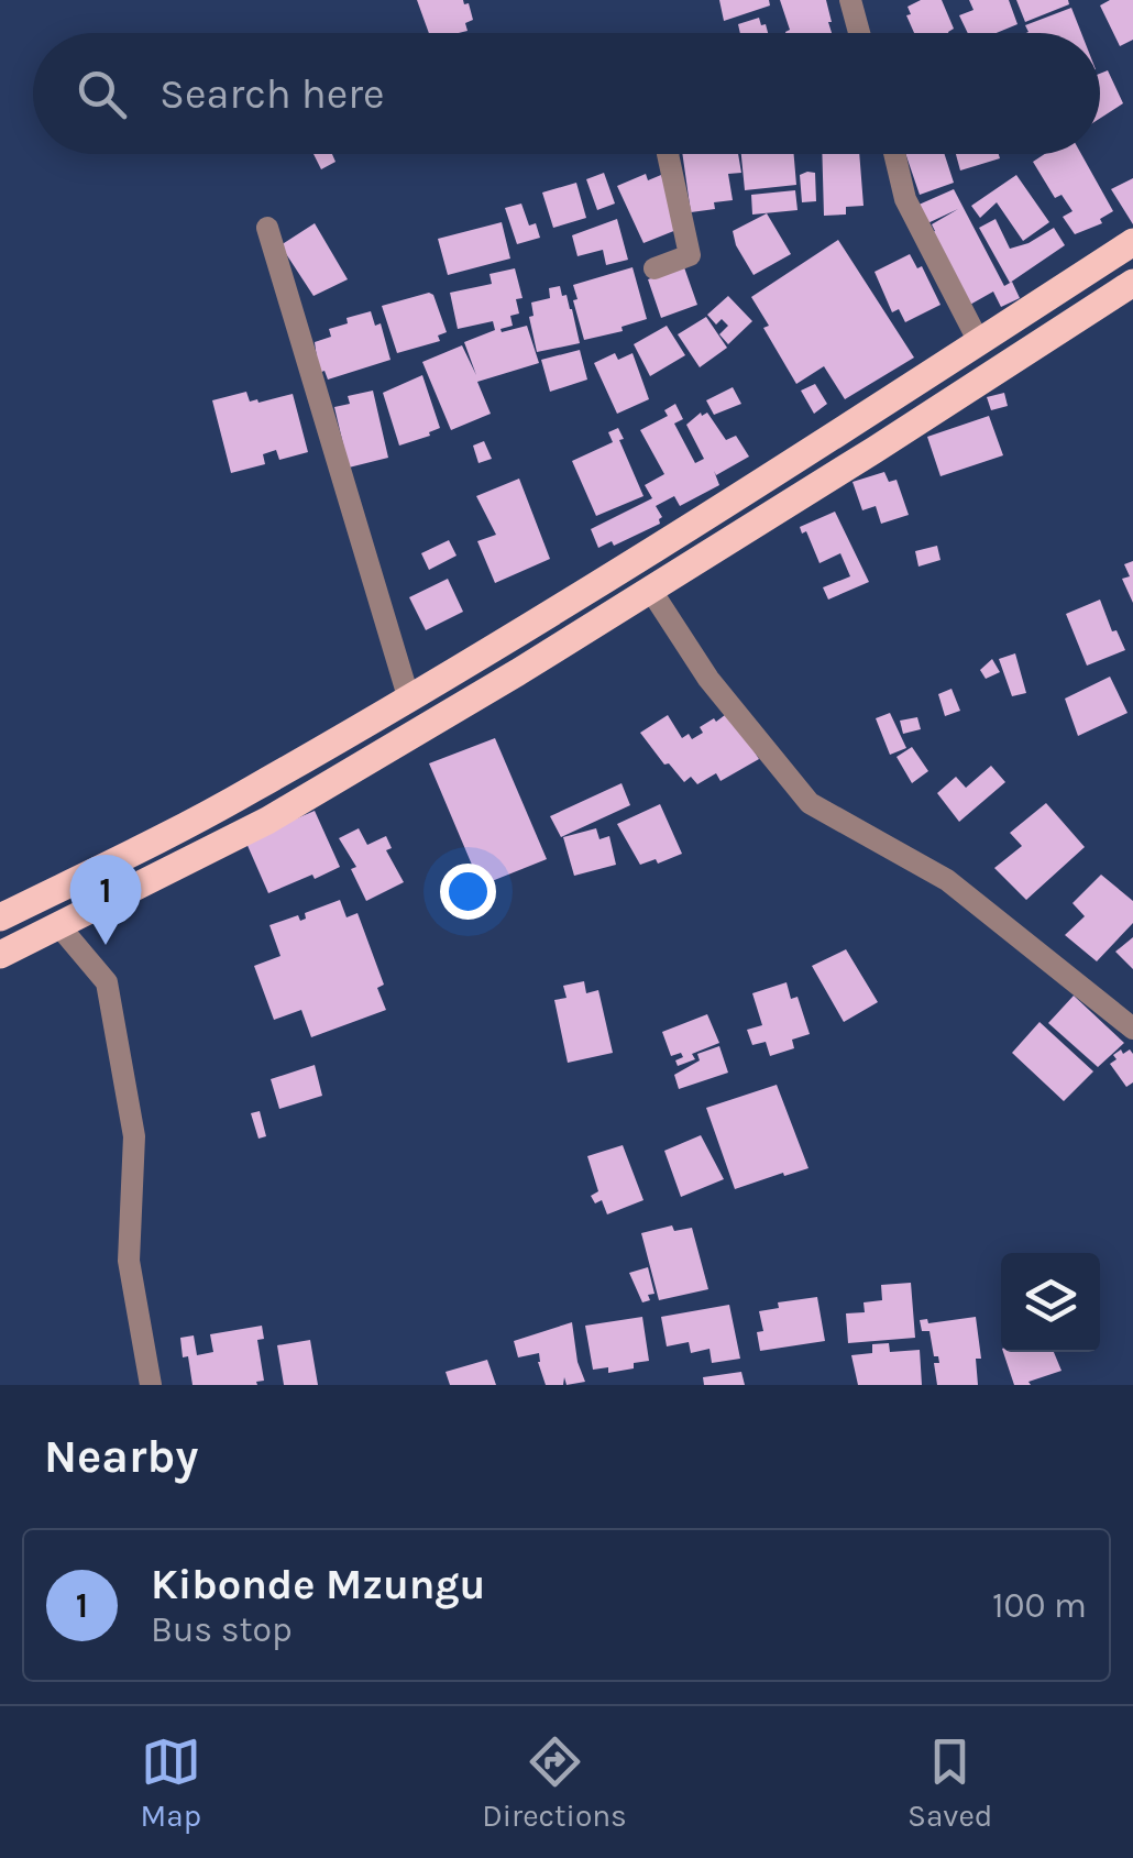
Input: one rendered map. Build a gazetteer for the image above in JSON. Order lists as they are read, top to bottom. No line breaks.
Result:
{"page":{"search":"Search here","pins":"1","heading":"Nearby","list":[{"mark":"1","name":"Kibonde Mzungu","note":"Bus stop","value":"100 m"}],"nav":["Map","Directions","Saved"]}}
